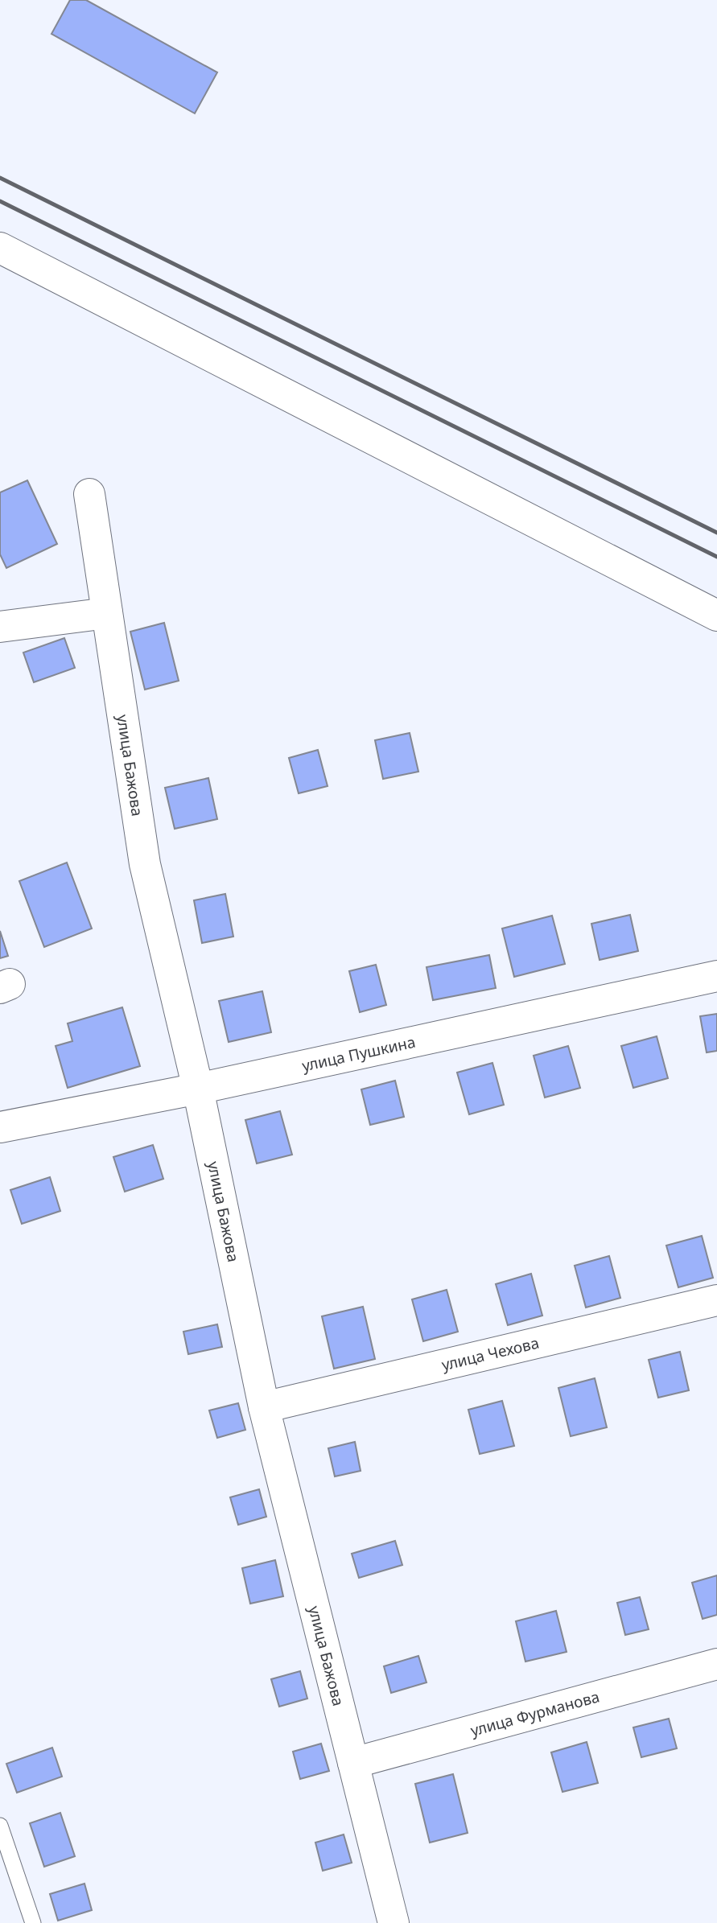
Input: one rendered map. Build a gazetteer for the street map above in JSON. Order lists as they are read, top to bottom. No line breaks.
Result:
{"streets":{"street":["улица Бажова","улица Пушкина","улица Чехова","улица Фурманова"]},"crossings":[["улица Бажова","улица Пушкина"],["улица Бажова","улица Чехова"],["улица Бажова","улица Фурманова"]]}
